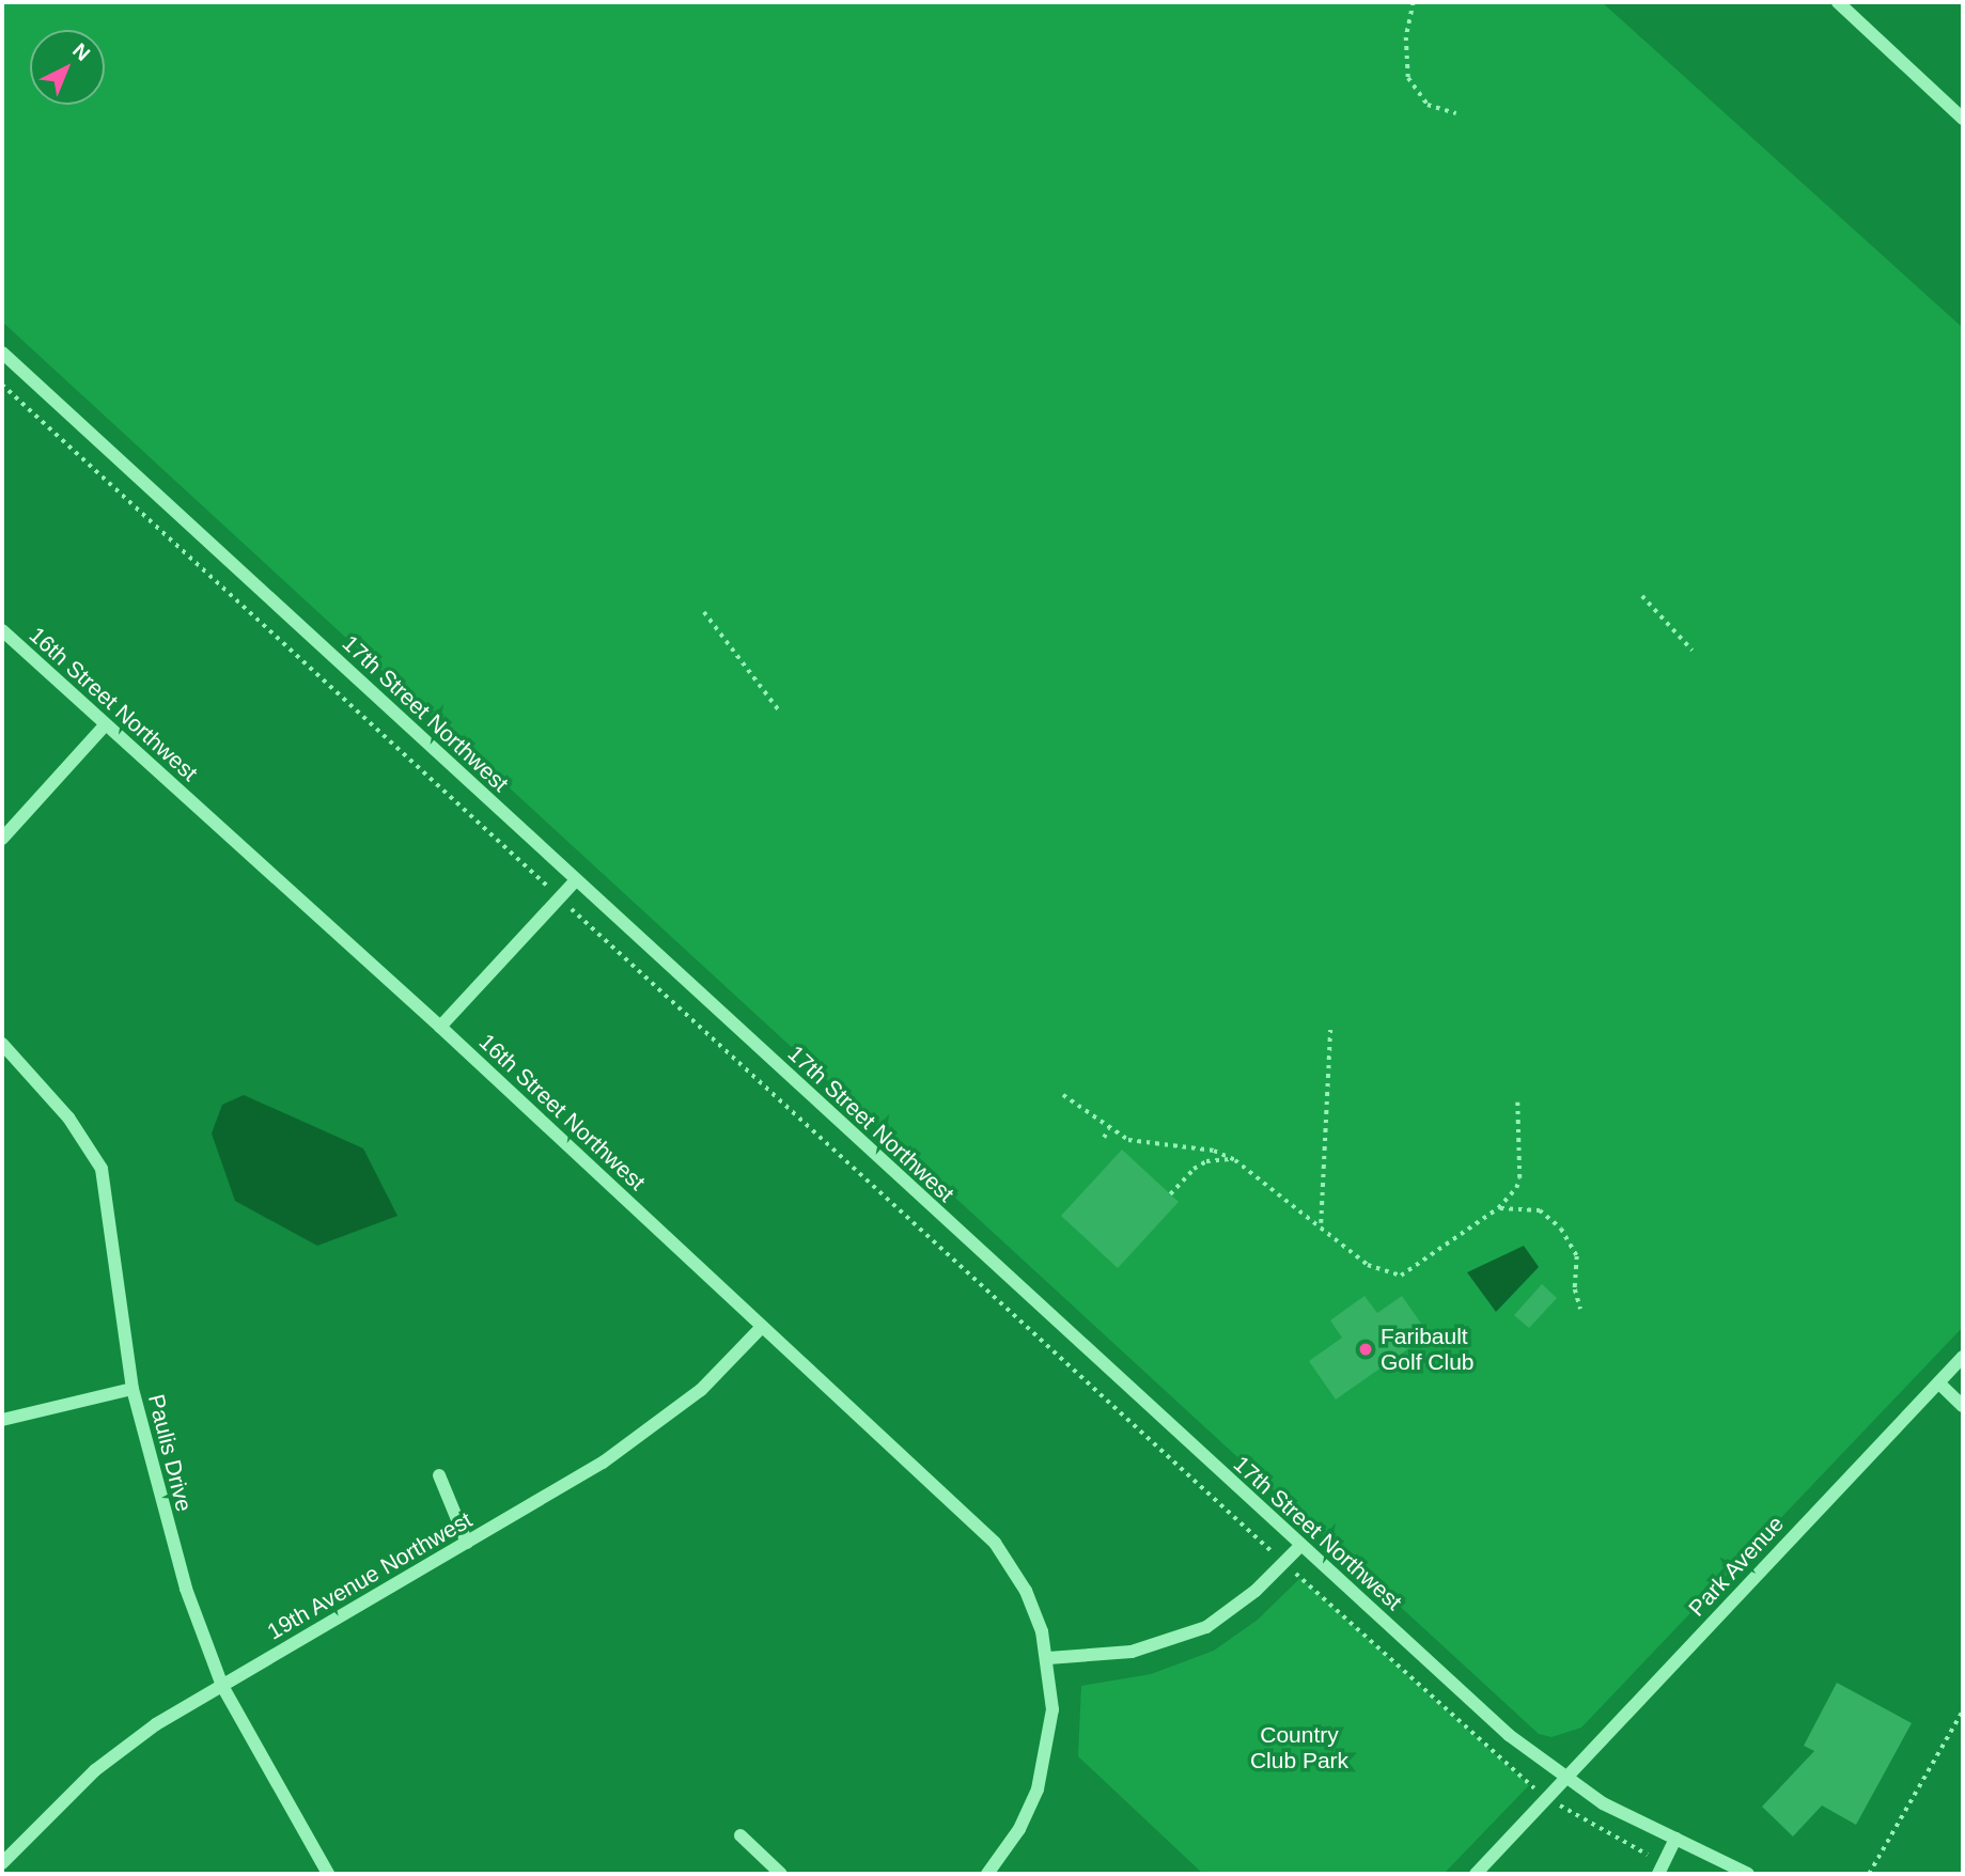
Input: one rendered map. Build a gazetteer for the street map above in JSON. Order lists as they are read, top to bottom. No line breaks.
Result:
{"streets":{"street":["16th Street Northwest","17th Street Northwest","Paulis Drive","Park Avenue","19th Avenue Northwest"]},"crossings":[["16th Street Northwest","19th Avenue Northwest"],["17th Street Northwest","Park Avenue"],["Paulis Drive","19th Avenue Northwest"]],"parks":["Country Club Park"],"places":["Faribault Golf Club"],"north":"top right"}
